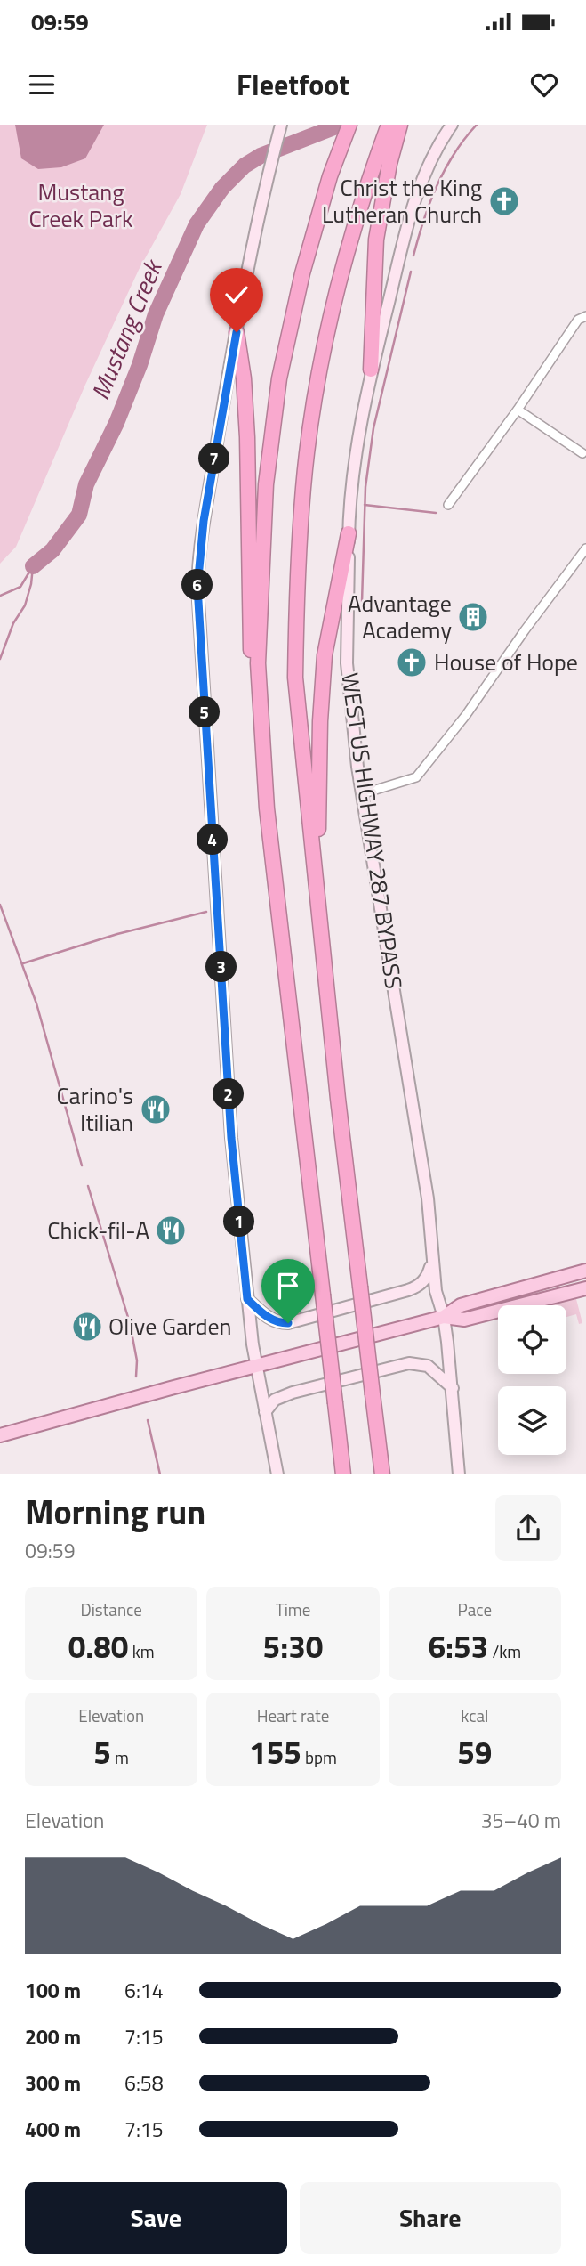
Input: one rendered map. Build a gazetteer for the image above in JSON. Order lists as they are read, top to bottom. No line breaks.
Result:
{"streets":{"main road":["WEST US HIGHWAY 287 BYPASS"]},"water":["Mustang Creek"],"parks":["Mustang Creek Park"],"places":{"church":["Christ the King Lutheran Church","House of Hope"],"building":["Advantage Academy"],"restaurant":["Carino's Itilian","Chick-fil-A","Olive Garden"]},"page":{"status":"09:59","header":"Fleetfoot","pins":["7","6","5","4","3","2","1"],"heading":["Morning run","09:59"],"stats":[["Distance","0.80 km"],["Time","5:30"],["Pace","6:53 /km"],["Elevation","5 m"],["Heart rate","155 bpm"],["kcal","59"]],"chart":["Elevation","35–40 m"],"list":[{"name":"100 m","note":"6:14"},{"name":"200 m","note":"7:15"},{"name":"300 m","note":"6:58"},{"name":"400 m","note":"7:15"}],"buttons":["Save","Share"]}}
